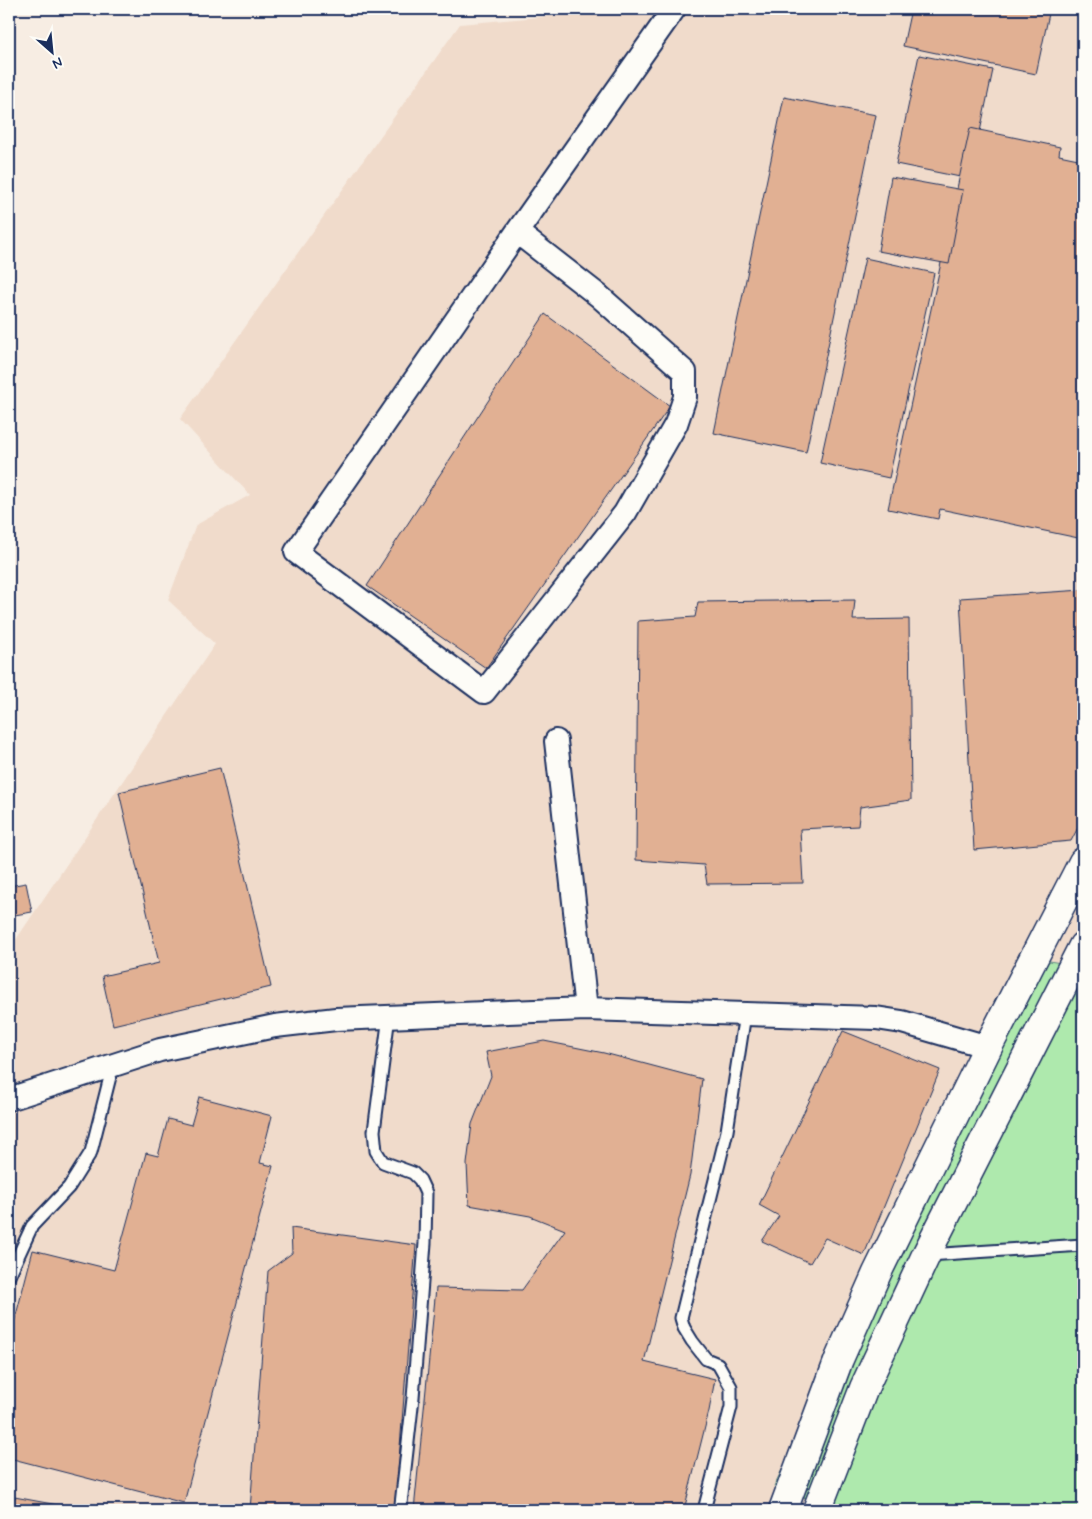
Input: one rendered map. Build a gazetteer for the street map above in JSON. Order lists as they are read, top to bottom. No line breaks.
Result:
{"north":"bottom right"}
